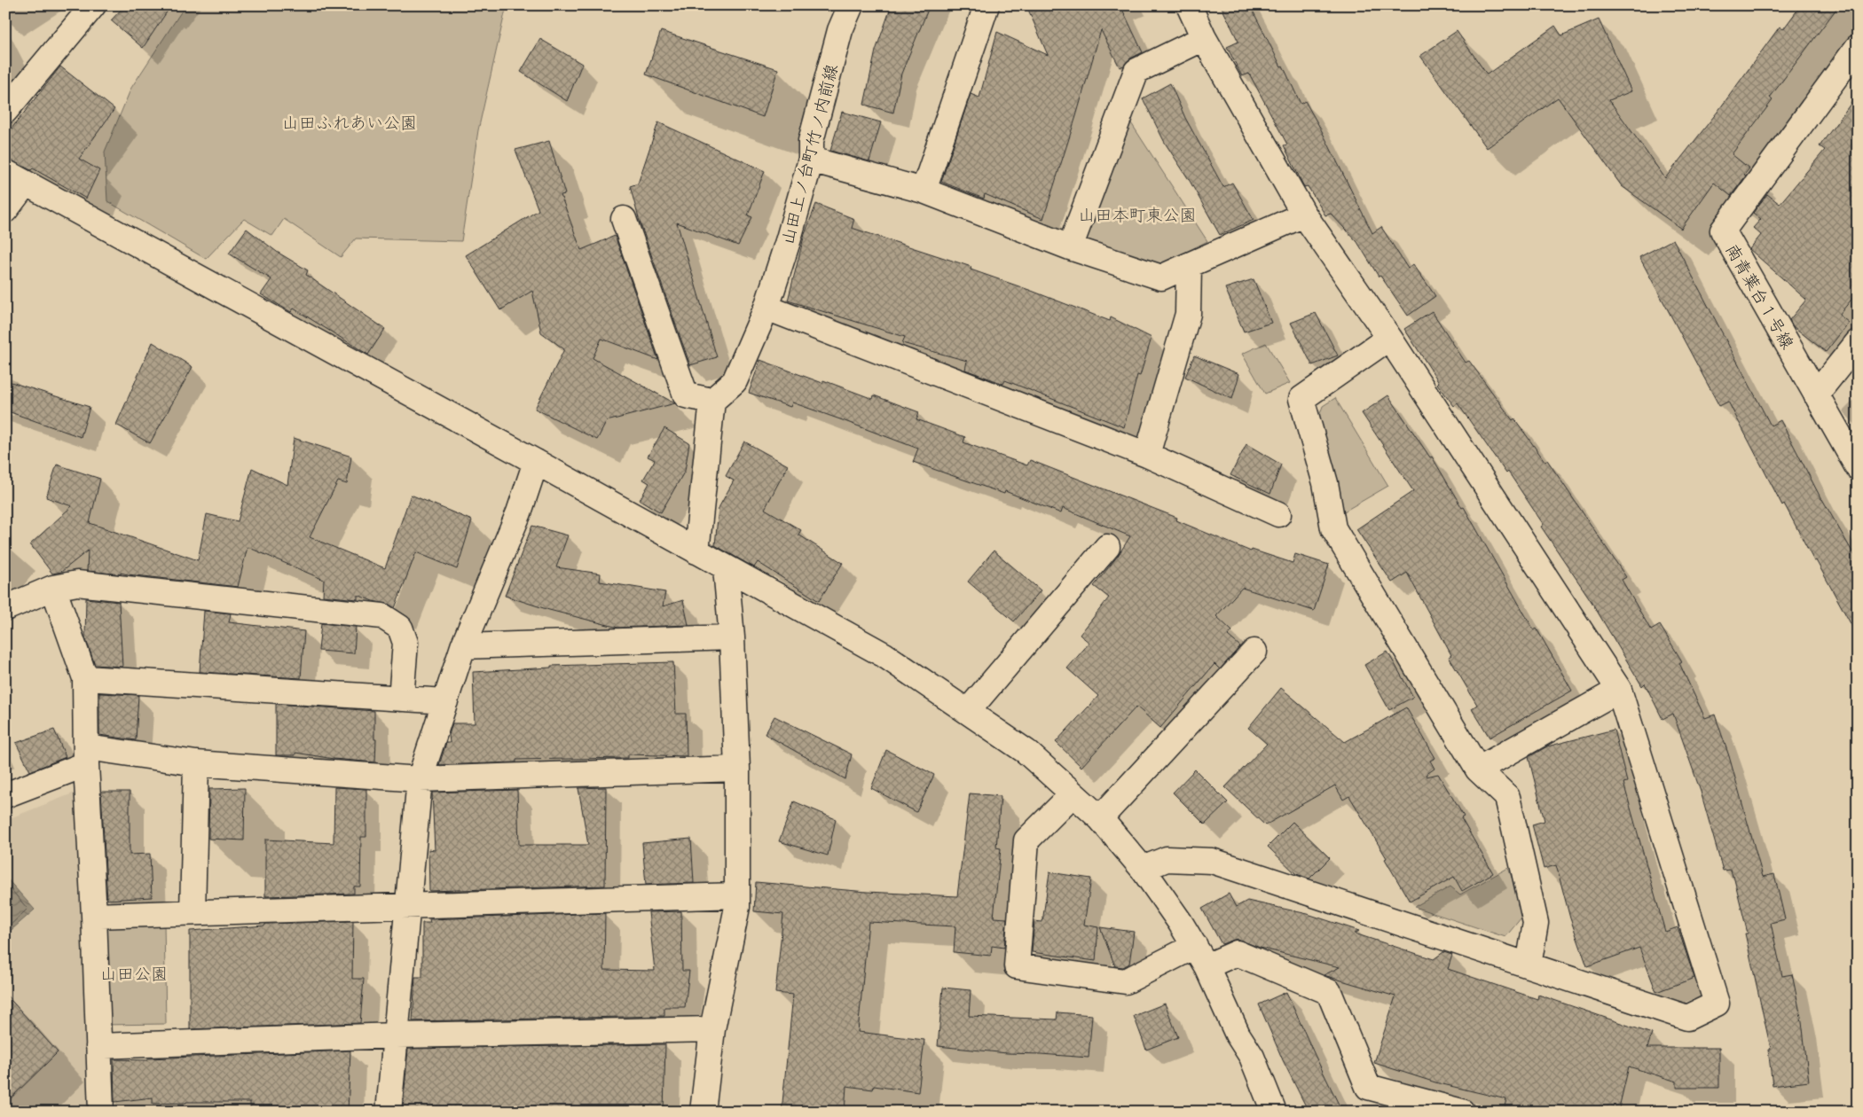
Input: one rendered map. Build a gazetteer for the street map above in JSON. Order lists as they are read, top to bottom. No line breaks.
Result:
{"streets":{"street":["山田上ノ台町竹ノ内前線","南青葉台１号線"]},"parks":["山田ふれあい公園","山田本町東公園","山田公園"]}
